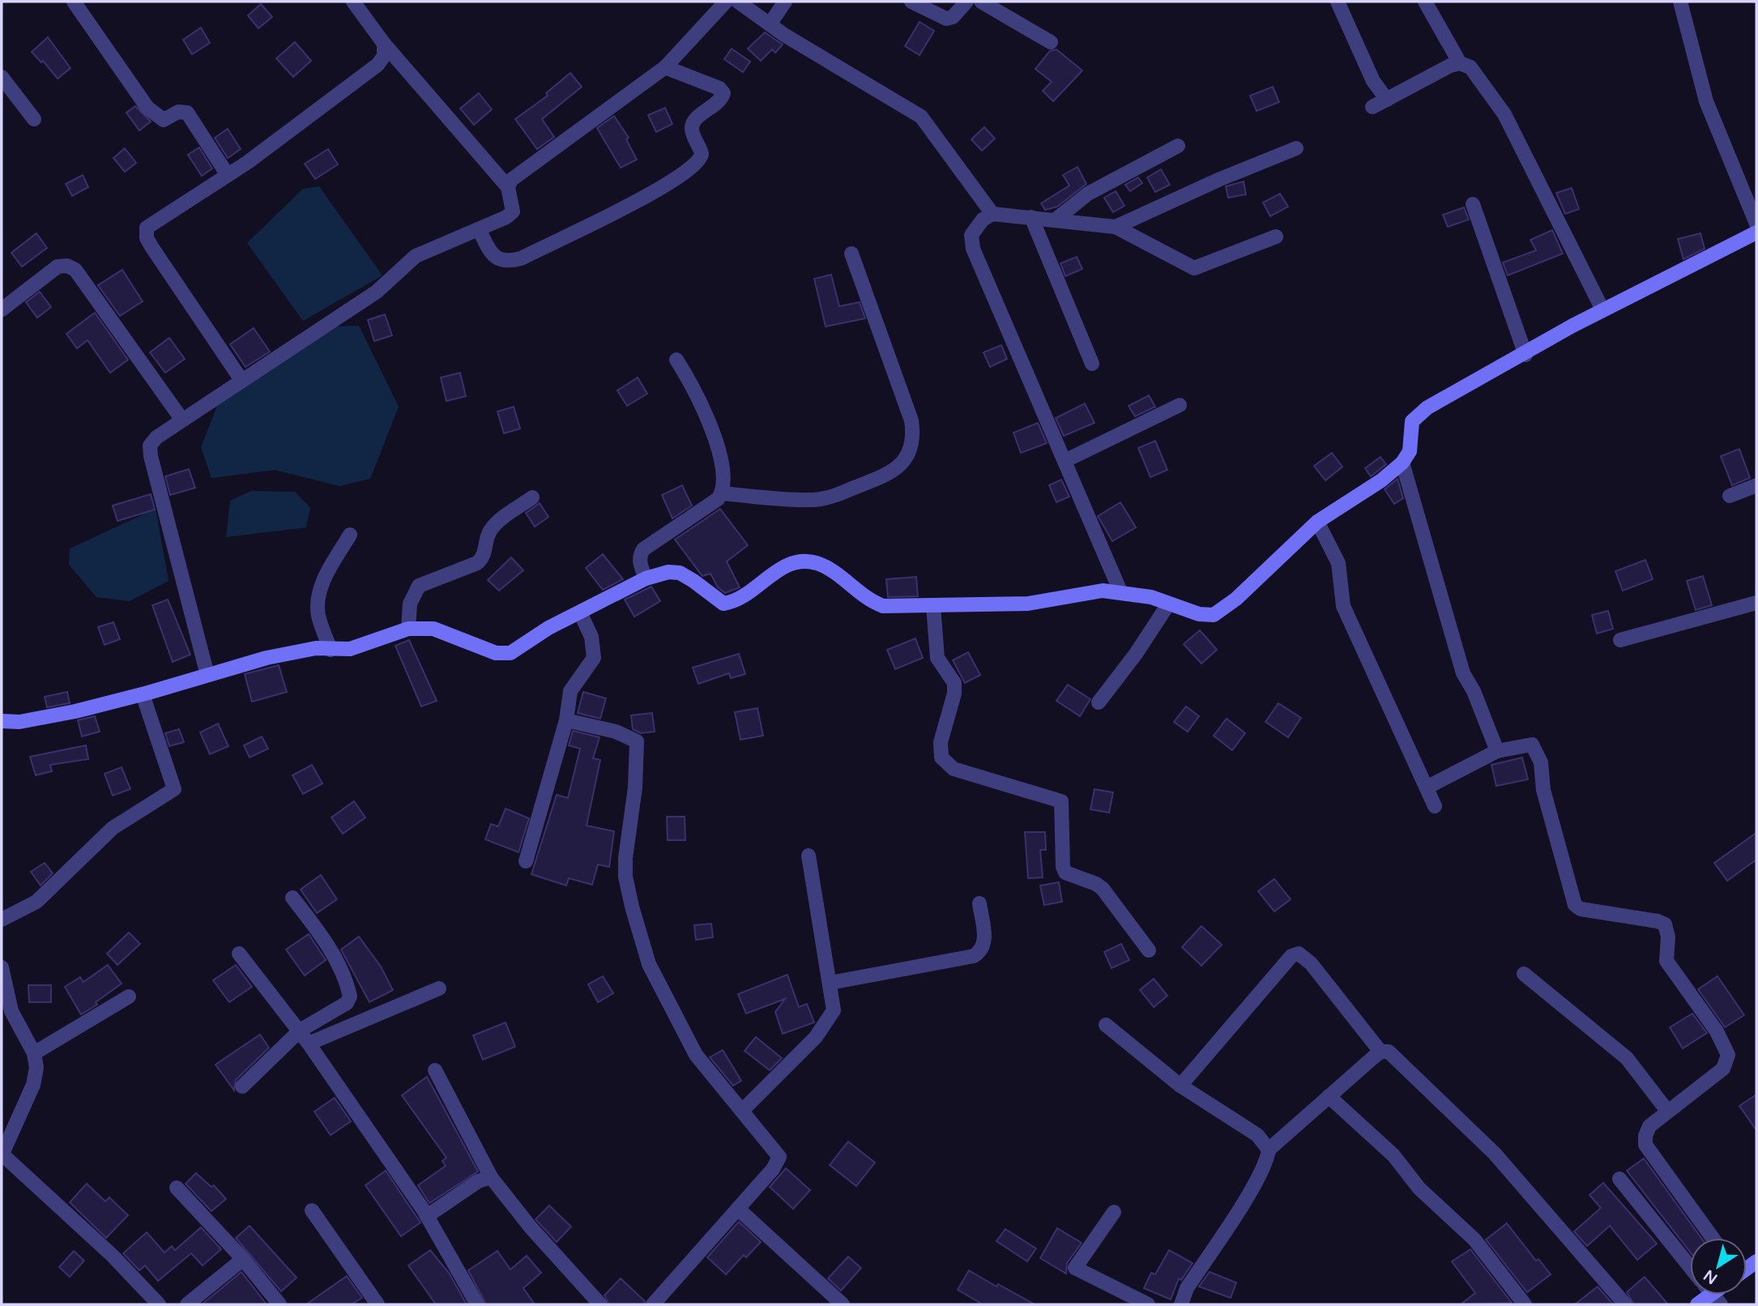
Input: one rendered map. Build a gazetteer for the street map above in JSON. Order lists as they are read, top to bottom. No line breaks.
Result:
{"north":"bottom left"}
